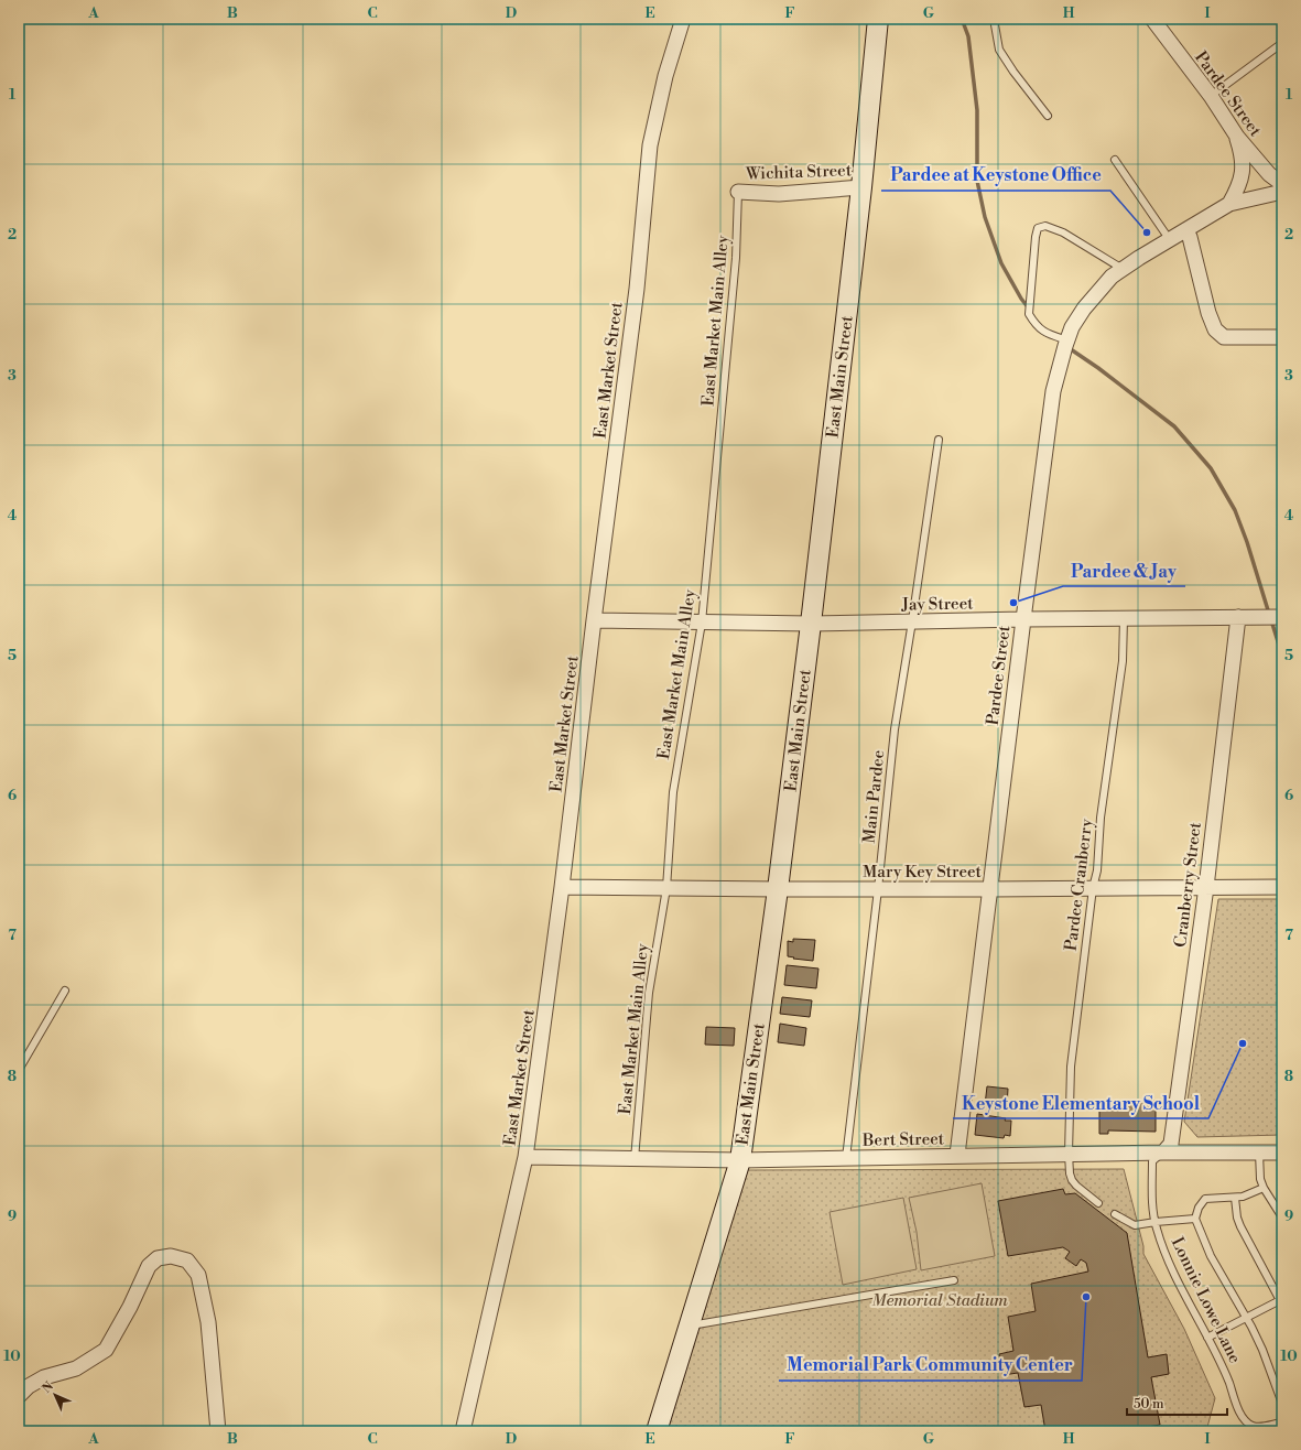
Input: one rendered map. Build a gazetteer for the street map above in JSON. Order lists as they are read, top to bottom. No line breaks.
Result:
{"streets":{"main road":["East Main Street"],"street":["Pardee Street","Wichita Street","East Market Street","Jay Street","Mary Key Street","Cranberry Street","Bert Street"],"lane":["East Market Main Alley","Main Pardee","Pardee Cranberry","Lonnie Lowe Lane"]},"crossings":[["Pardee Street","Jay Street"],["Pardee Street","Mary Key Street"],["Pardee Street","Bert Street"],["Wichita Street","East Market Main Alley"],["Wichita Street","East Main Street"],["East Market Main Alley","Jay Street"],["East Market Main Alley","Mary Key Street"],["East Market Main Alley","Bert Street"],["East Market Street","Jay Street"],["East Market Street","Mary Key Street"],["East Market Street","Bert Street"],["East Main Street","Jay Street"],["East Main Street","Mary Key Street"],["East Main Street","Bert Street"],["Jay Street","Main Pardee"],["Jay Street","Pardee Cranberry"],["Jay Street","Cranberry Street"],["Main Pardee","Mary Key Street"],["Main Pardee","Bert Street"],["Mary Key Street","Pardee Cranberry"],["Mary Key Street","Cranberry Street"],["Pardee Cranberry","Bert Street"],["Cranberry Street","Bert Street"],["Cranberry Street","Lonnie Lowe Lane"],["Bert Street","Lonnie Lowe Lane"]],"parks":["Memorial Stadium"],"places":["Pardee at Keystone Office","Pardee & Jay","Keystone Elementary School","Memorial Park Community Center"],"scale_bar":"50 m","north":"top left","grid":{"columns":["A","B","C","D","E","F","G","H","I"],"rows":["1","2","3","4","5","6","7","8","9","10"]}}
